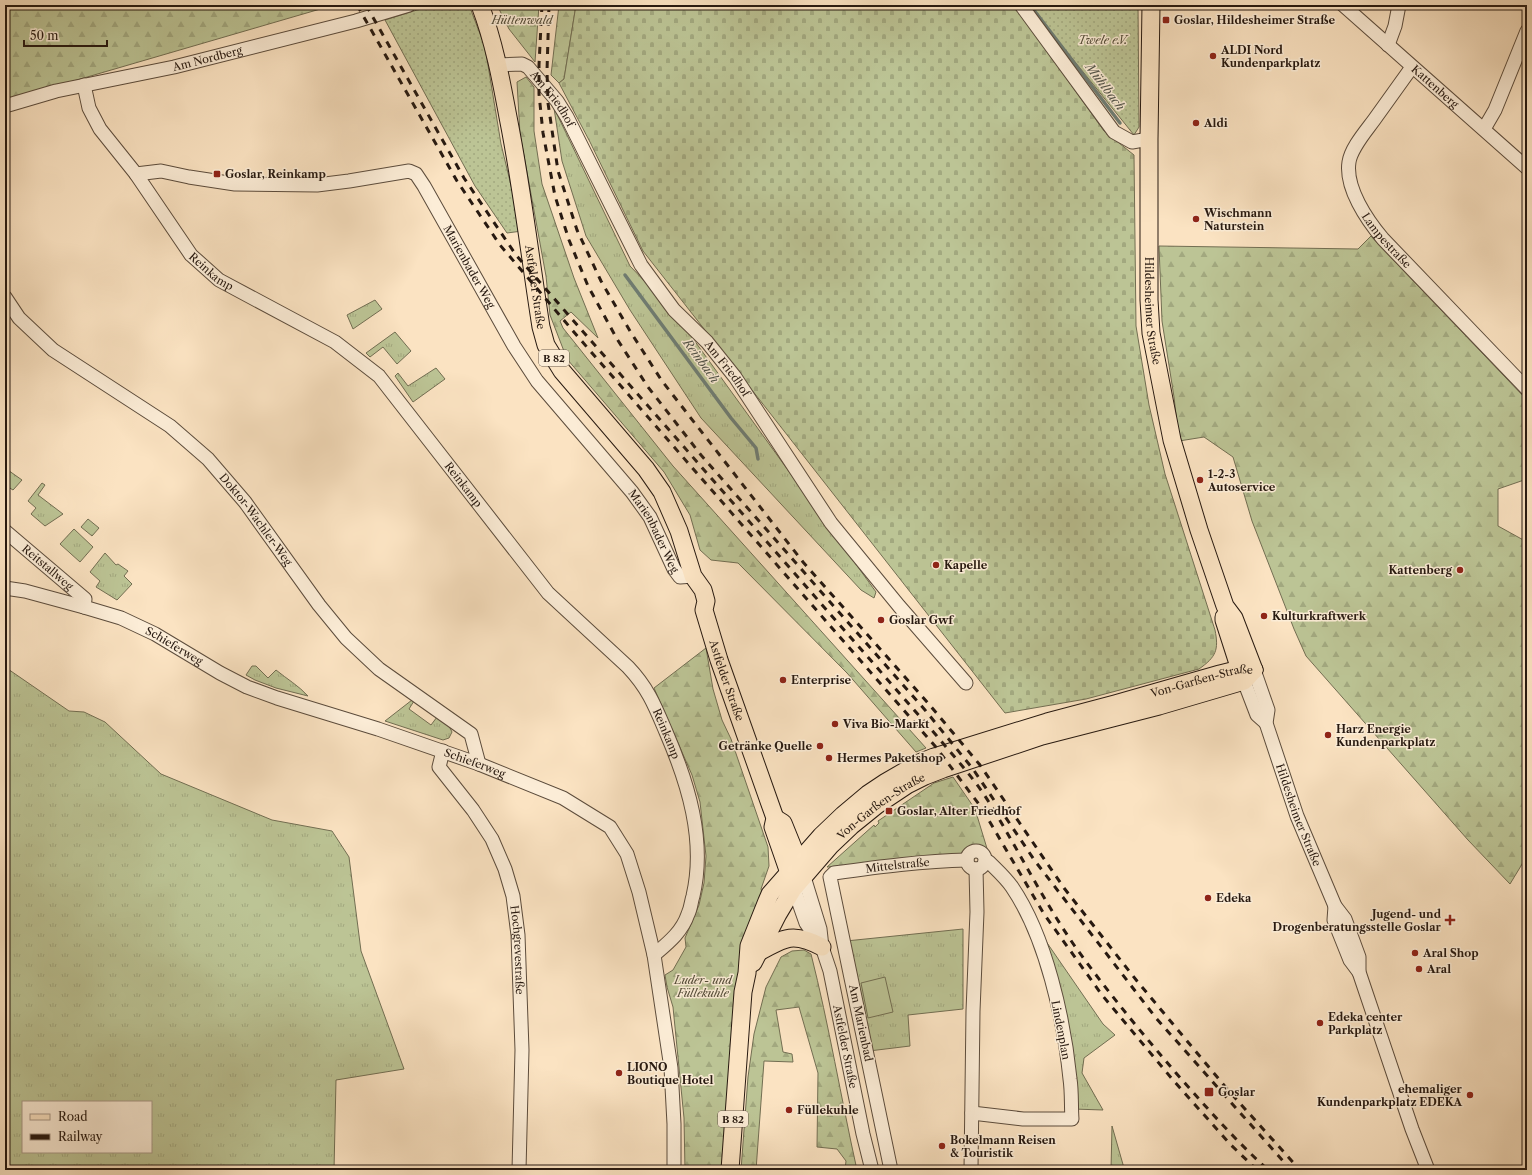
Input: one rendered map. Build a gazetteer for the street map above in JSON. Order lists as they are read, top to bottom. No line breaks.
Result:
{"streets":{"main road":["Astfelder Straße","Hildesheimer Straße","B 82","Von-Garßen-Straße"],"street":["Am Nordberg","Kattenberg","Am Friedhof","Lampestraße","Marienbader Weg","Reinkamp","Doktor-Wachler-Weg","Reitstallweg","Schieferweg","Mittelstraße","Hochgrevestraße","Am Marienbad","Lindenplan"]},"crossings":[["Am Nordberg","Reinkamp"],["Kattenberg","Lampestraße"],["Am Friedhof","Astfelder Straße"],["Marienbader Weg","Reinkamp"],["Marienbader Weg","Astfelder Straße"],["Reinkamp","Schieferweg"],["Astfelder Straße","Von-Garßen-Straße"],["Hildesheimer Straße","Von-Garßen-Straße"],["Doktor-Wachler-Weg","Schieferweg"],["Reitstallweg","Schieferweg"],["Schieferweg","Hochgrevestraße"],["Mittelstraße","Am Marienbad"],["Mittelstraße","Lindenplan"]],"water":["Mühlbach","Reinbach"],"parks":["Hüttenwald","Twele e.V.","Luder- und Füllekuhle"],"places":{"transit":["Goslar, Hildesheimer Straße","Goslar, Reinkamp","Goslar, Alter Friedhof","Goslar"],"other":["ALDI Nord Kundenparkplatz","Aldi","Wischmann Naturstein","1-2-3 Autoservice","Kapelle","Kattenberg","Kulturkraftwerk","Goslar Gwf","Enterprise","Viva Bio-Markt","Harz Energie Kundenparkplatz","Getränke Quelle","Hermes Paketshop","Edeka","Aral Shop","Aral","Edeka center Parkplatz","LIONO Boutique Hotel","ehemaliger Kundenparkplatz EDEKA","Füllekuhle","Bokelmann Reisen & Touristik"],"health":["Jugend- und Drogenberatungsstelle Goslar"]},"legend":["Road","Railway"],"scale_bar":"50 m"}
